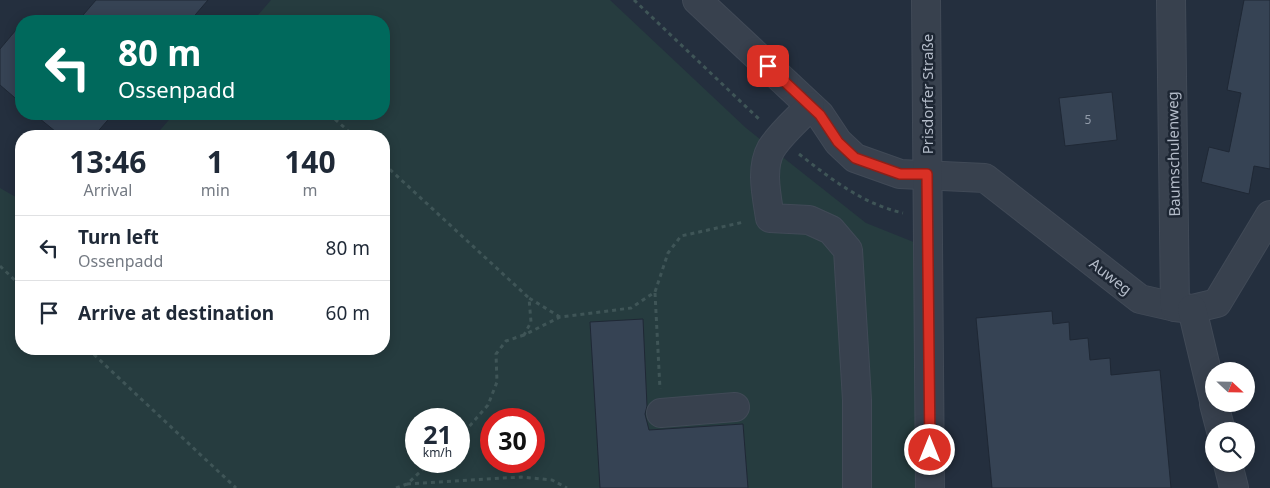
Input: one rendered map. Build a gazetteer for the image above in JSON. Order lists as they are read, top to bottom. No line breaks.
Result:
{"streets":{"street":["Prisdorfer Straße","Baumschulenweg","Auweg"]},"crossings":[["Prisdorfer Straße","Auweg"],["Baumschulenweg","Auweg"]],"house_numbers":["5"],"north":"right","page":{"turn":["80 m","Ossenpadd"],"eta":["13:46","Arrival","1","min","140","m"],"list":[{"name":"Turn left","note":"Ossenpadd","value":"80 m"},{"name":"Arrive at destination","value":"60 m"}],"speed":"21 km/h","limit":"30"}}
